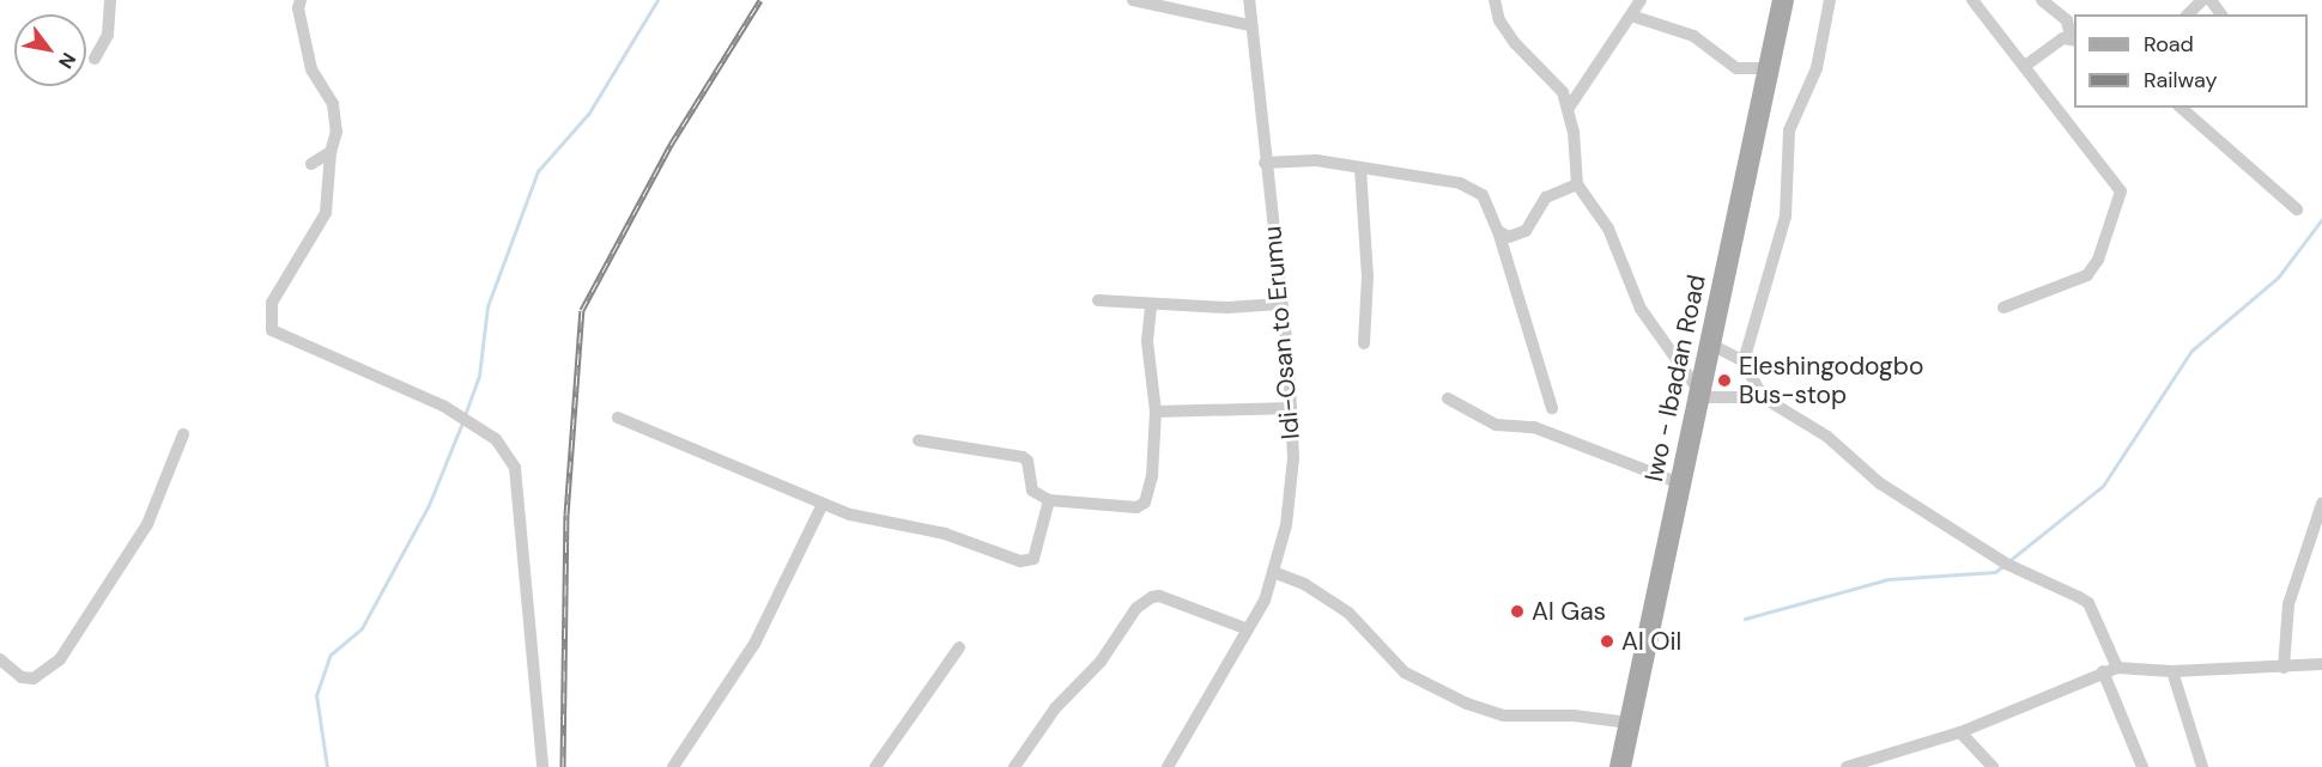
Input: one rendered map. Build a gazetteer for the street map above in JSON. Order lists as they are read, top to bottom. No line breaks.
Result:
{"streets":{"main road":["Iwo - Ibadan Road"],"street":["Idi-Osan to Erumu"]},"places":["Eleshingodogbo Bus-stop","Al Gas","Al Oil"],"legend":["Road","Railway"],"north":"bottom right"}
